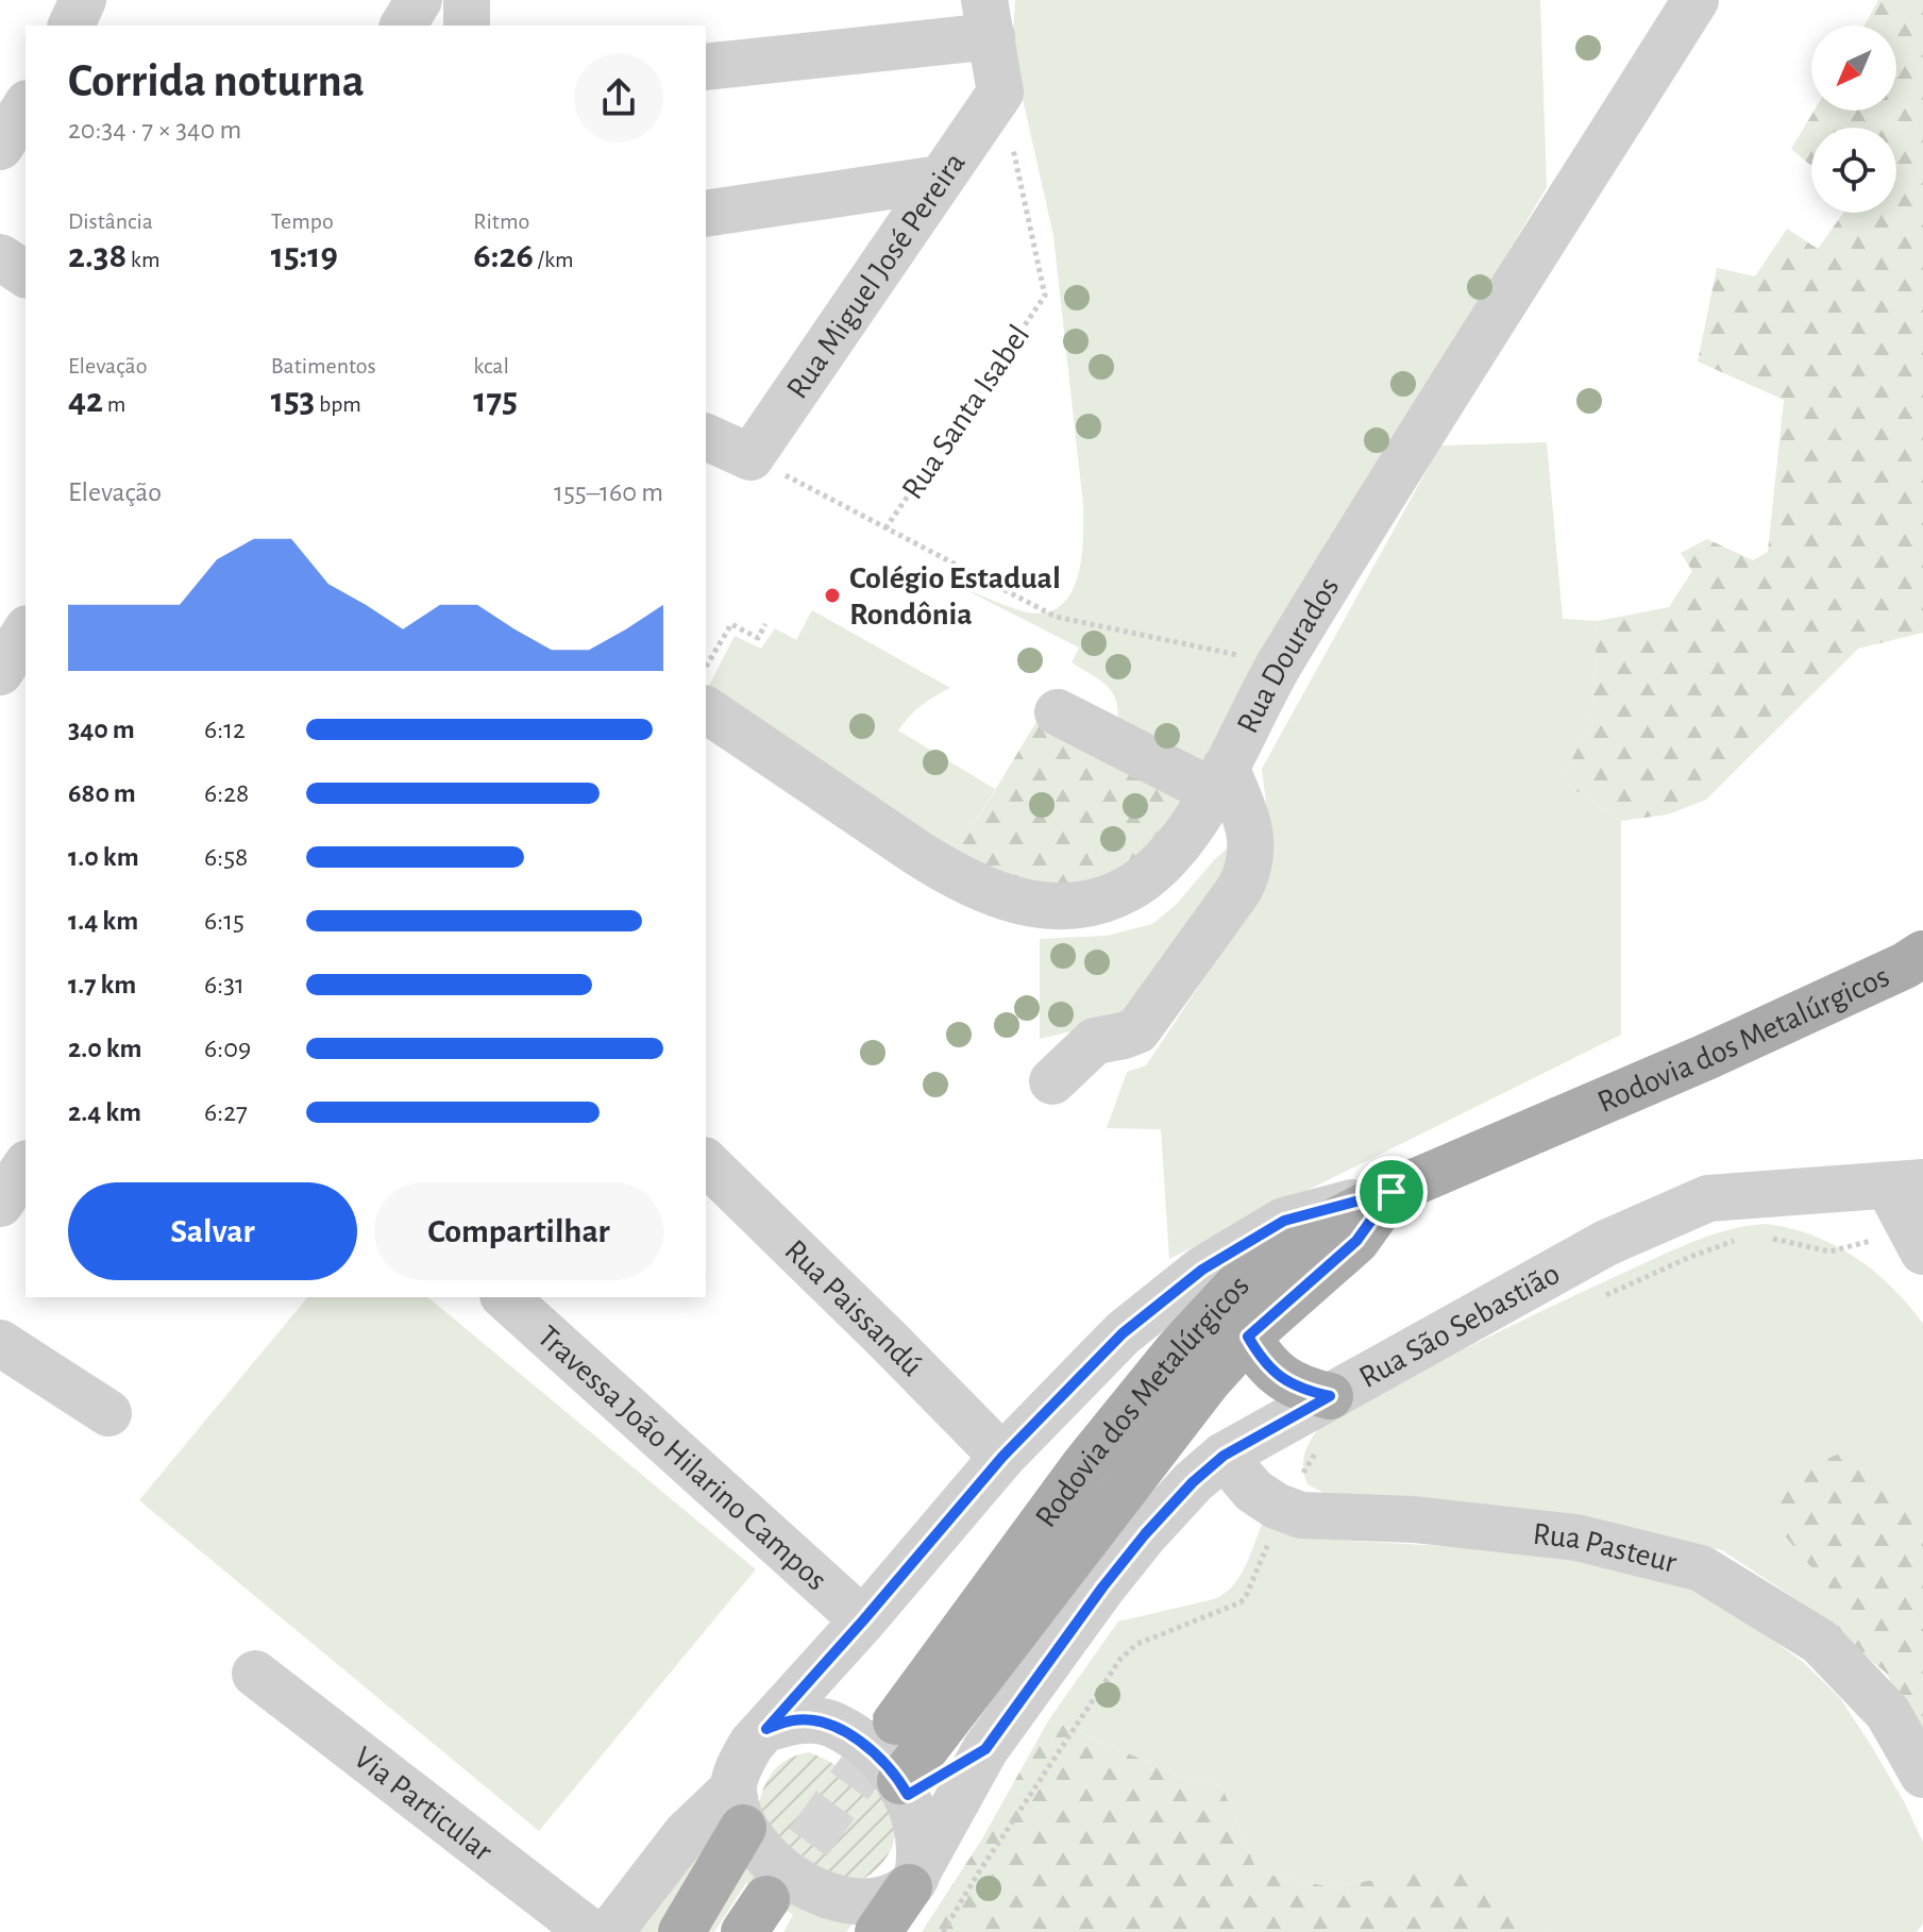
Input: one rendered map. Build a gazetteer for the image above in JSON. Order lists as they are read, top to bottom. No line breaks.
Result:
{"streets":{"main road":["Rodovia dos Metalúrgicos"],"street":["Rua Miguel José Pereira","Rua Dourados","Rua Paissandú","Rua São Sebastião","Travessa João Hilarino Campos","Rua Pasteur","Via Particular"],"path":["Rua Santa Isabel"]},"crossings":[["Rua Miguel José Pereira","Rua Santa Isabel"],["Rua São Sebastião","Rua Pasteur"]],"places":["Colégio Estadual Rondônia"],"north":"bottom left","page":{"heading":["Corrida noturna","20:34 · 7 × 340 m"],"stats":[["Distância","2.38 km"],["Tempo","15:19"],["Ritmo","6:26 /km"],["Elevação","42 m"],["Batimentos","153 bpm"],["kcal","175"]],"chart":["Elevação","155–160 m"],"list":[{"name":"340 m","note":"6:12"},{"name":"680 m","note":"6:28"},{"name":"1.0 km","note":"6:58"},{"name":"1.4 km","note":"6:15"},{"name":"1.7 km","note":"6:31"},{"name":"2.0 km","note":"6:09"},{"name":"2.4 km","note":"6:27"}],"buttons":["Salvar","Compartilhar"]}}
